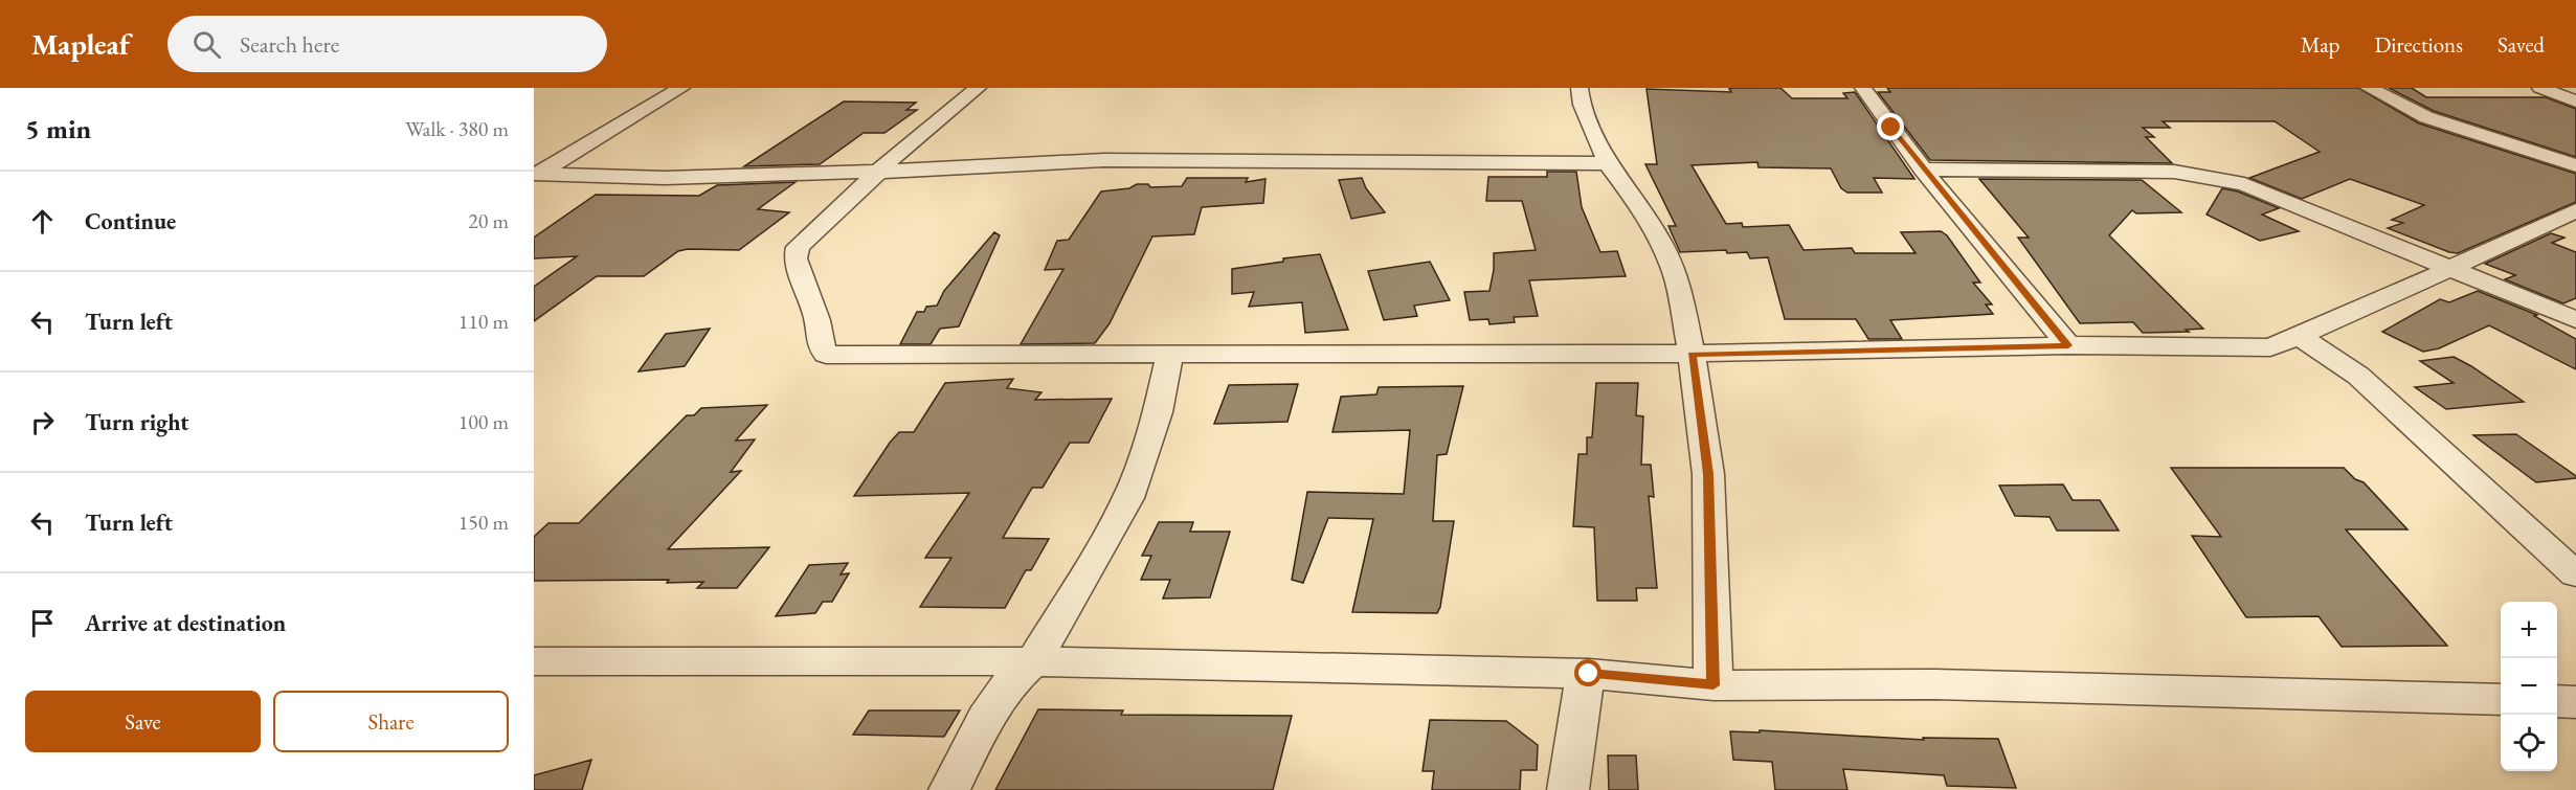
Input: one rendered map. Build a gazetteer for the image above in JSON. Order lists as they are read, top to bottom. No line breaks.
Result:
{"page":{"header":"Mapleaf","search":"Search here","nav":["Map","Directions","Saved"],"heading":["5 min","Walk · 380 m"],"list":[["Continue","20 m"],["Turn left","110 m"],["Turn right","100 m"],["Turn left","150 m"],"Arrive at destination"],"map_buttons":["+","−"],"buttons":["Save","Share"]}}
